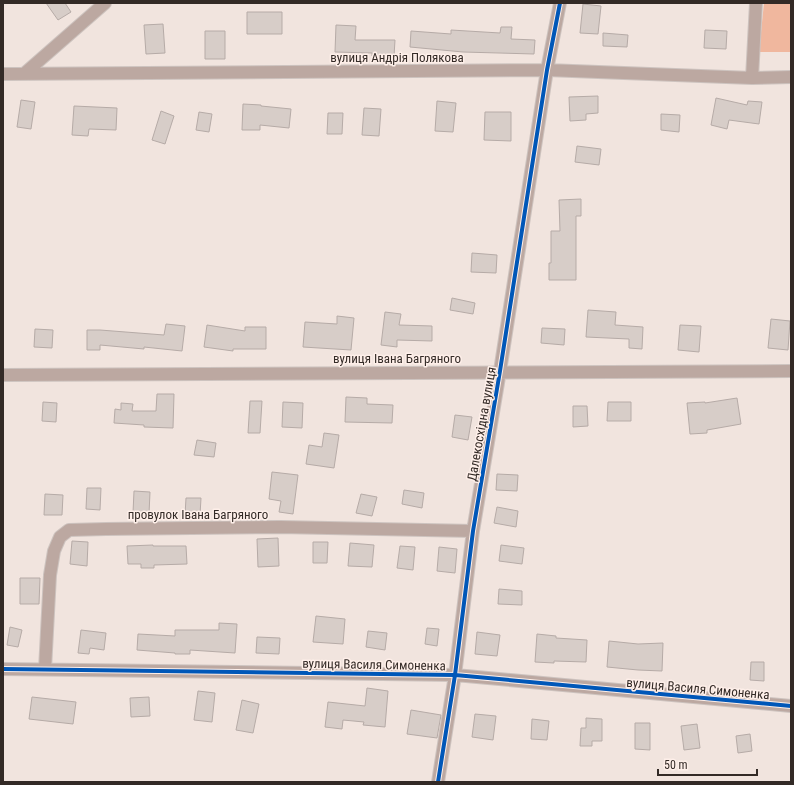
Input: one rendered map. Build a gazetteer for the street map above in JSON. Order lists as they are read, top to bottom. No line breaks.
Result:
{"streets":{"street":["вулиця Андрія Полякова","вулиця Івана Багряного","Далекосхідна вулиця","провулок Івана Багряного","вулиця Василя Симоненка"]},"crossings":[["вулиця Андрія Полякова","Далекосхідна вулиця"],["вулиця Івана Багряного","Далекосхідна вулиця"],["Далекосхідна вулиця","провулок Івана Багряного"],["Далекосхідна вулиця","вулиця Василя Симоненка"],["провулок Івана Багряного","вулиця Василя Симоненка"]],"scale_bar":"50 m"}
